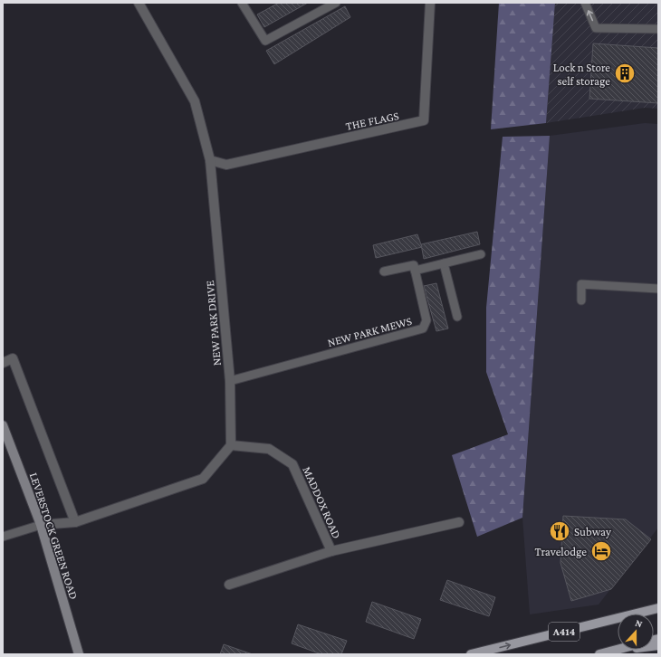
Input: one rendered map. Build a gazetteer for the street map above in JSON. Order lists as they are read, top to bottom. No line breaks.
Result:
{"streets":{"main road":["A414"],"street":["THE FLAGS","NEW PARK DRIVE","MADDOX ROAD","LEVERSTOCK GREEN ROAD"],"lane":["NEW PARK MEWS"]},"crossings":[["THE FLAGS","NEW PARK DRIVE"],["NEW PARK DRIVE","NEW PARK MEWS"],["NEW PARK DRIVE","MADDOX ROAD"]],"places":{"building":["Lock n Store self storage"],"restaurant":["Subway"],"hotel":["Travelodge"]},"north":"top"}
